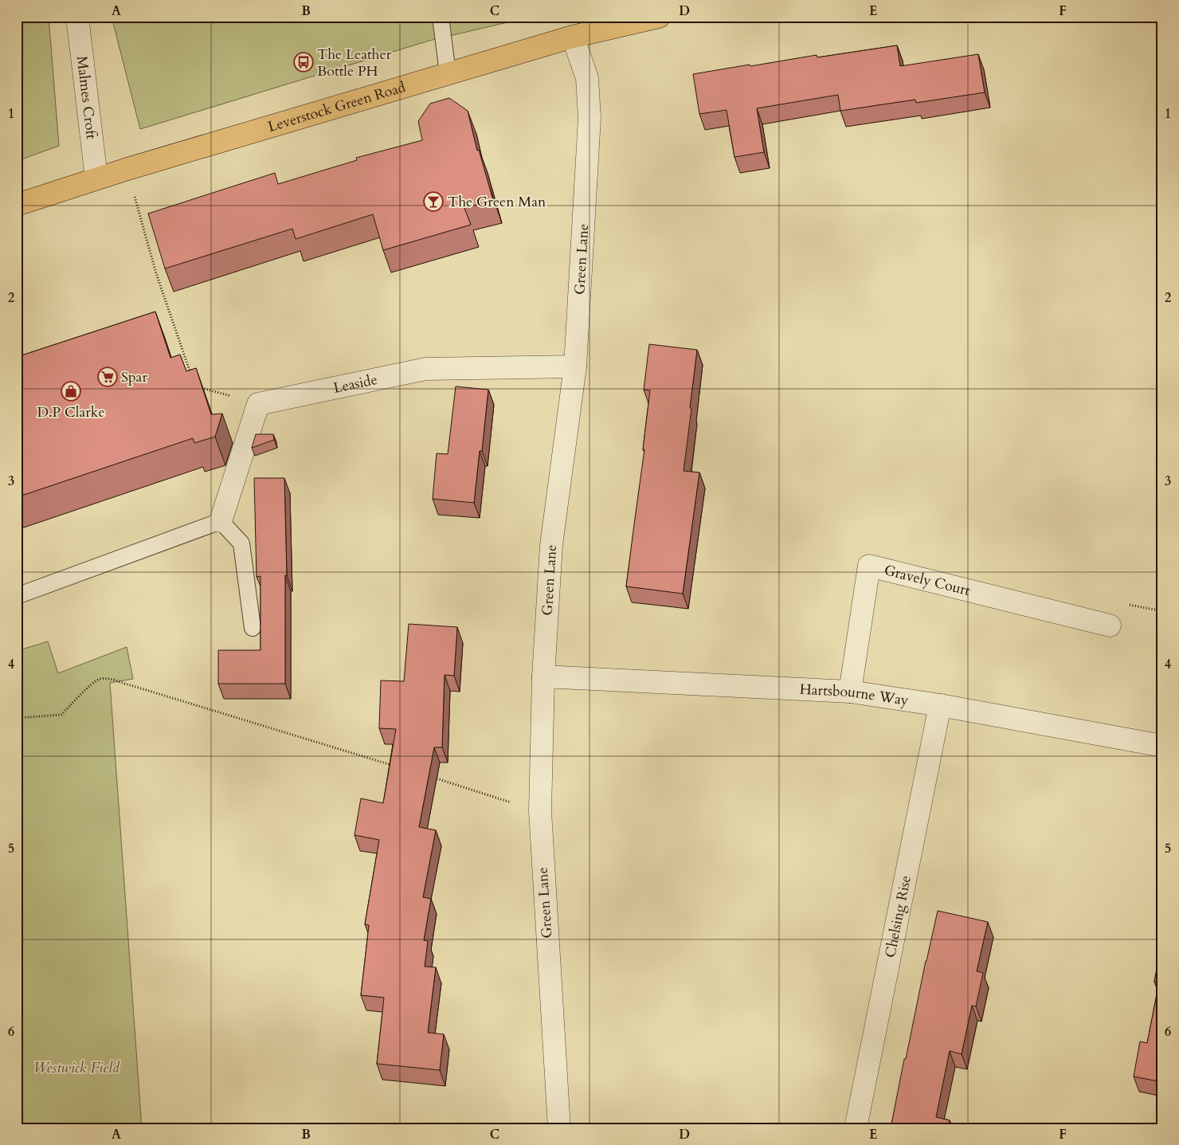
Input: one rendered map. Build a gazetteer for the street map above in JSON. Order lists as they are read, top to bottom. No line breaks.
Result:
{"streets":{"main road":["Leverstock Green Road"],"street":["Malmes Croft","Green Lane","Leaside","Gravely Court","Hartsbourne Way","Chelsing Rise"]},"crossings":[["Malmes Croft","Leverstock Green Road"],["Leverstock Green Road","Green Lane"],["Green Lane","Leaside"],["Green Lane","Hartsbourne Way"],["Gravely Court","Hartsbourne Way"],["Hartsbourne Way","Chelsing Rise"]],"parks":["Westwick Field"],"places":{"bus stop":["The Leather Bottle PH"],"bar":["The Green Man"],"supermarket":["Spar"],"shop":["D.P Clarke"]},"grid":{"columns":["A","B","C","D","E","F"],"rows":["1","2","3","4","5","6"]}}
